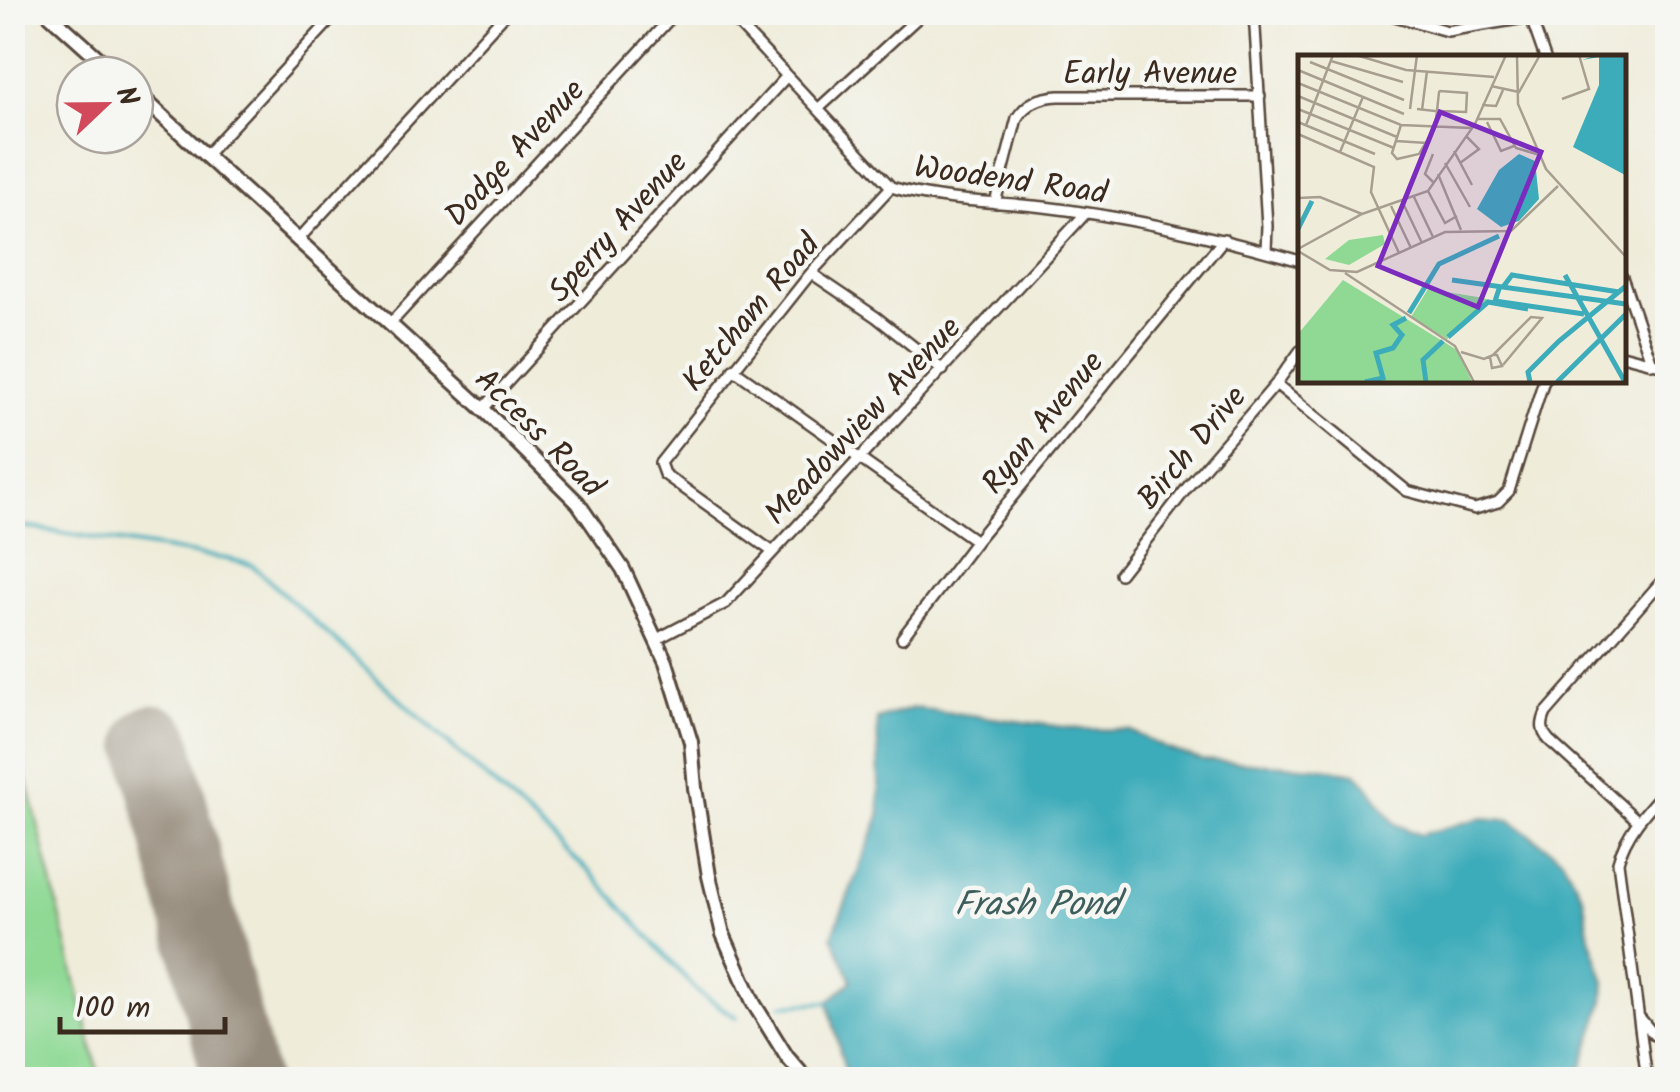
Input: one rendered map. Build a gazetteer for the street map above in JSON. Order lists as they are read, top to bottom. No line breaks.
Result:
{"streets":{"main road":["Access Road"],"street":["Early Avenue","Dodge Avenue","Woodend Road","Sperry Avenue","Ketcham Road","Meadowview Avenue","Ryan Avenue","Birch Drive"]},"crossings":[["Early Avenue","Woodend Road"],["Dodge Avenue","Access Road"],["Woodend Road","Sperry Avenue"],["Woodend Road","Ketcham Road"],["Woodend Road","Meadowview Avenue"],["Woodend Road","Ryan Avenue"],["Sperry Avenue","Access Road"],["Ketcham Road","Meadowview Avenue"],["Meadowview Avenue","Access Road"]],"water":["Frash Pond"],"scale_bar":"100 m","north":"right"}
